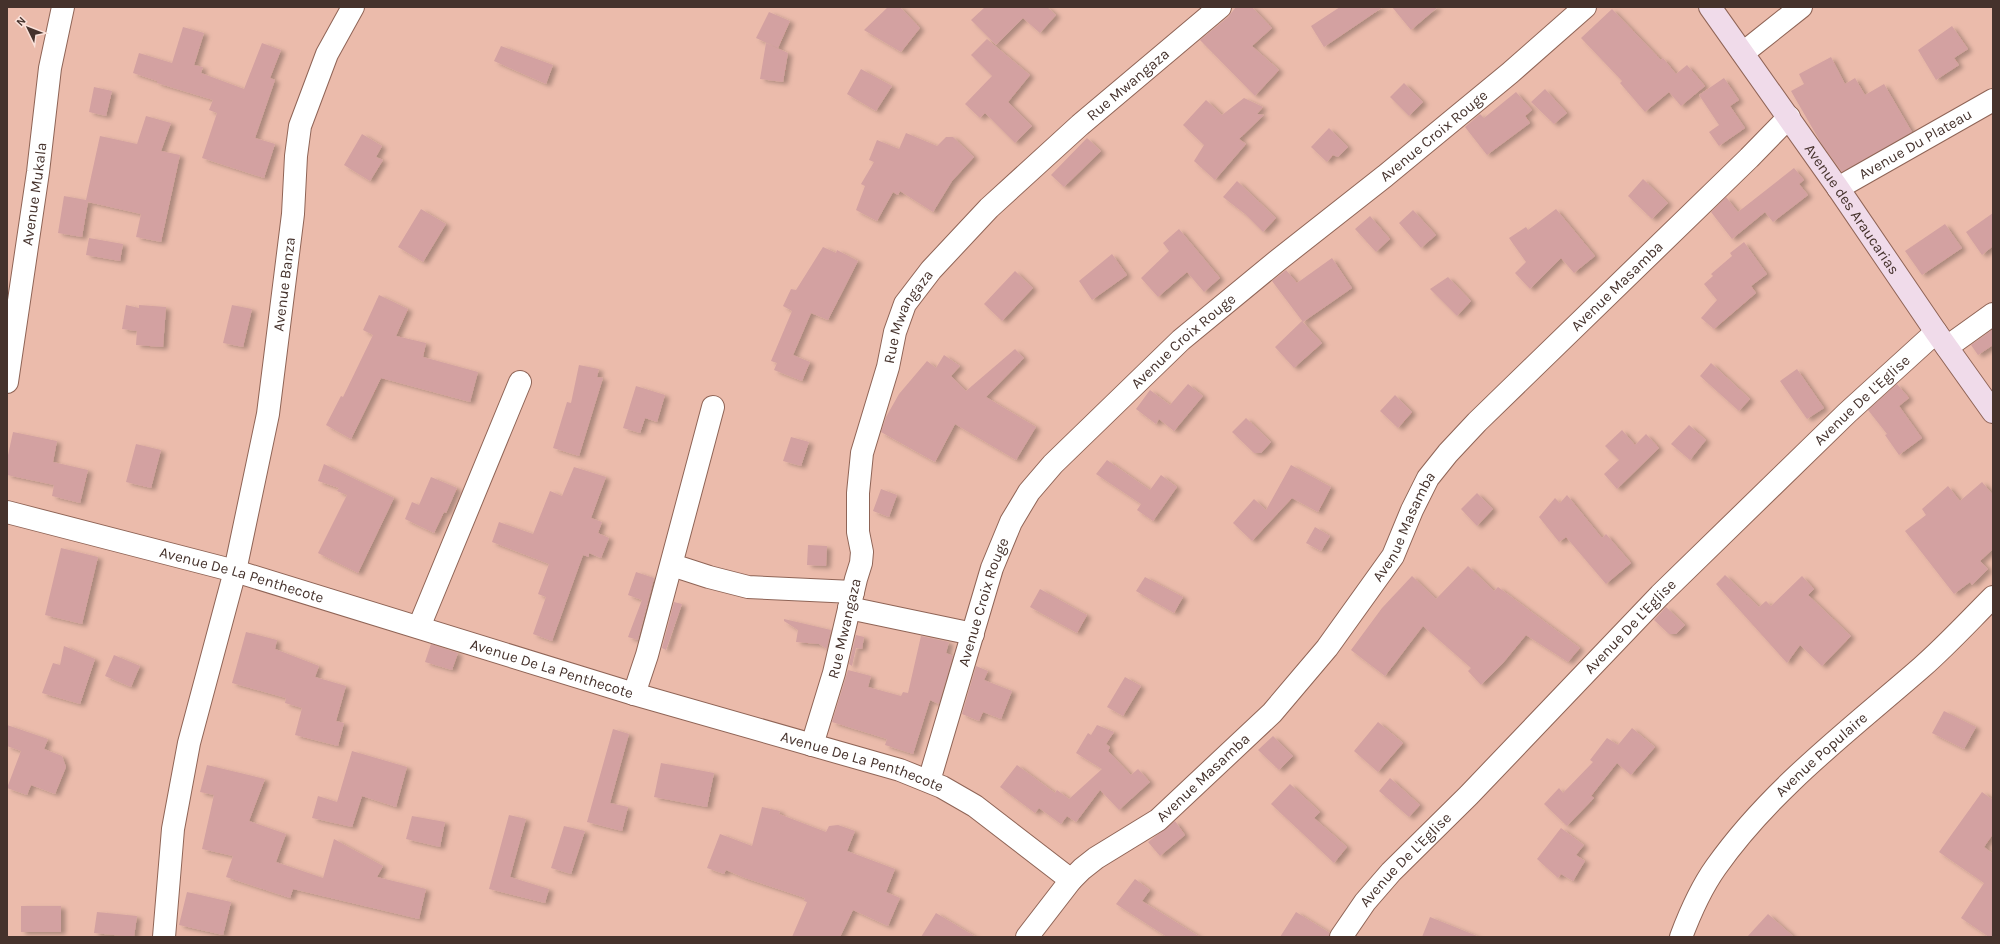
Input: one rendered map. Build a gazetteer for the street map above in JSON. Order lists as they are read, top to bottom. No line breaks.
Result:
{"streets":{"street":["Rue Mwangaza","Avenue Croix Rouge","Avenue Du Plateau","Avenue Mukala","Avenue des Araucarias","Avenue Banza","Avenue Masamba","Avenue De L'Eglise","Avenue De La Penthecote","Avenue Populaire"]},"crossings":[["Rue Mwangaza","Avenue De La Penthecote"],["Avenue Croix Rouge","Avenue De La Penthecote"],["Avenue Du Plateau","Avenue des Araucarias"],["Avenue des Araucarias","Avenue Masamba"],["Avenue des Araucarias","Avenue De L'Eglise"],["Avenue Banza","Avenue De La Penthecote"],["Avenue Masamba","Avenue De La Penthecote"]],"north":"top left"}
